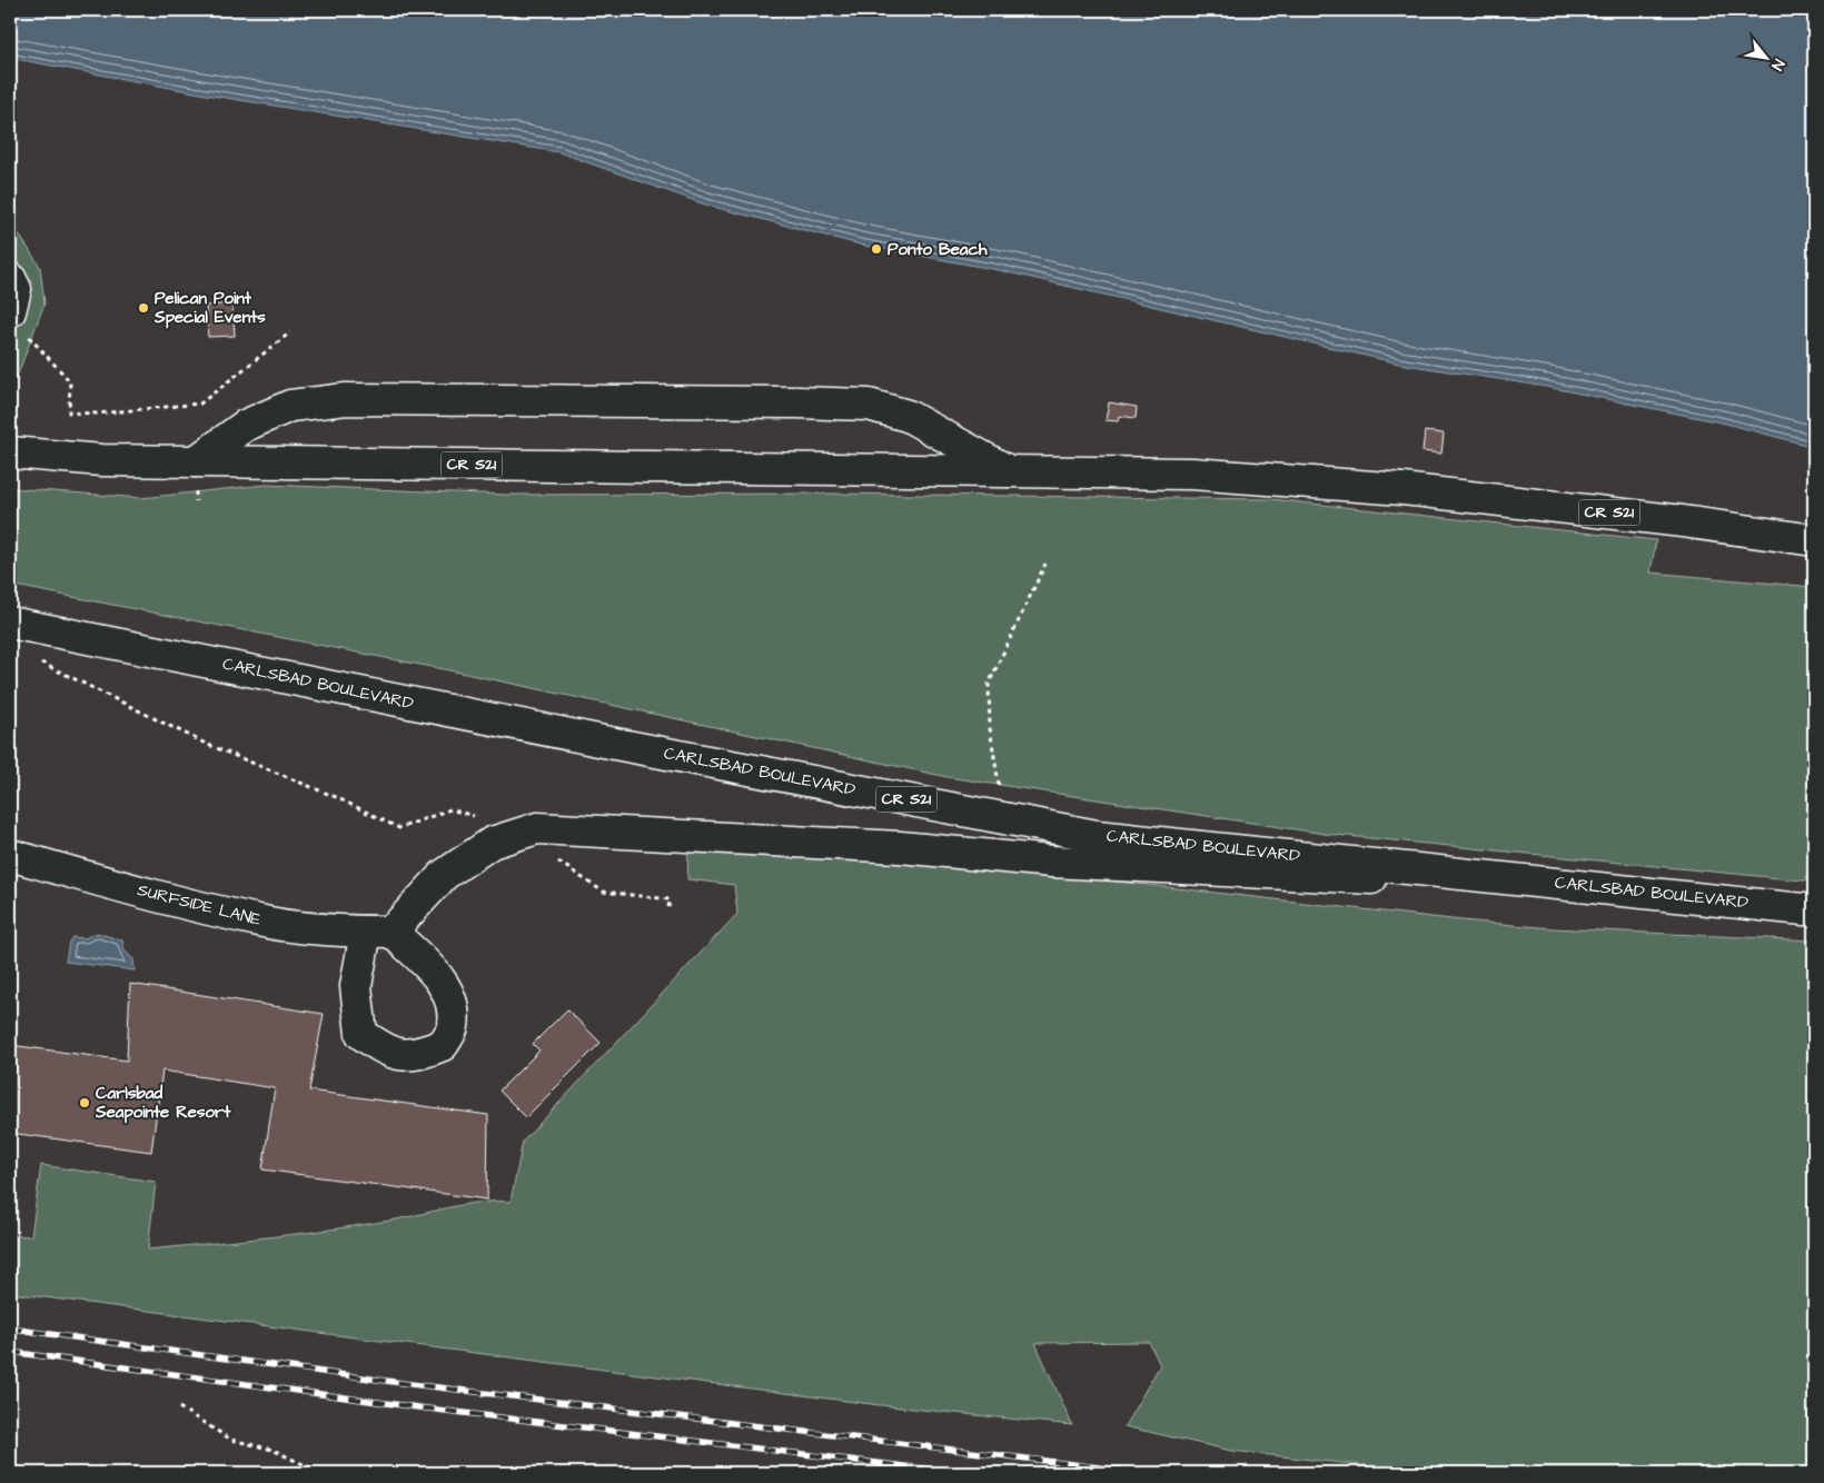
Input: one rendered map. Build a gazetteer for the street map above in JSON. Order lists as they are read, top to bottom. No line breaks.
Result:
{"streets":{"main road":["CR S21","CARLSBAD BOULEVARD","SURFSIDE LANE"]},"crossings":[["CARLSBAD BOULEVARD","SURFSIDE LANE"]],"places":["Ponto Beach","Pelican Point Special Events","Carlsbad Seapointe Resort"],"north":"bottom right"}
